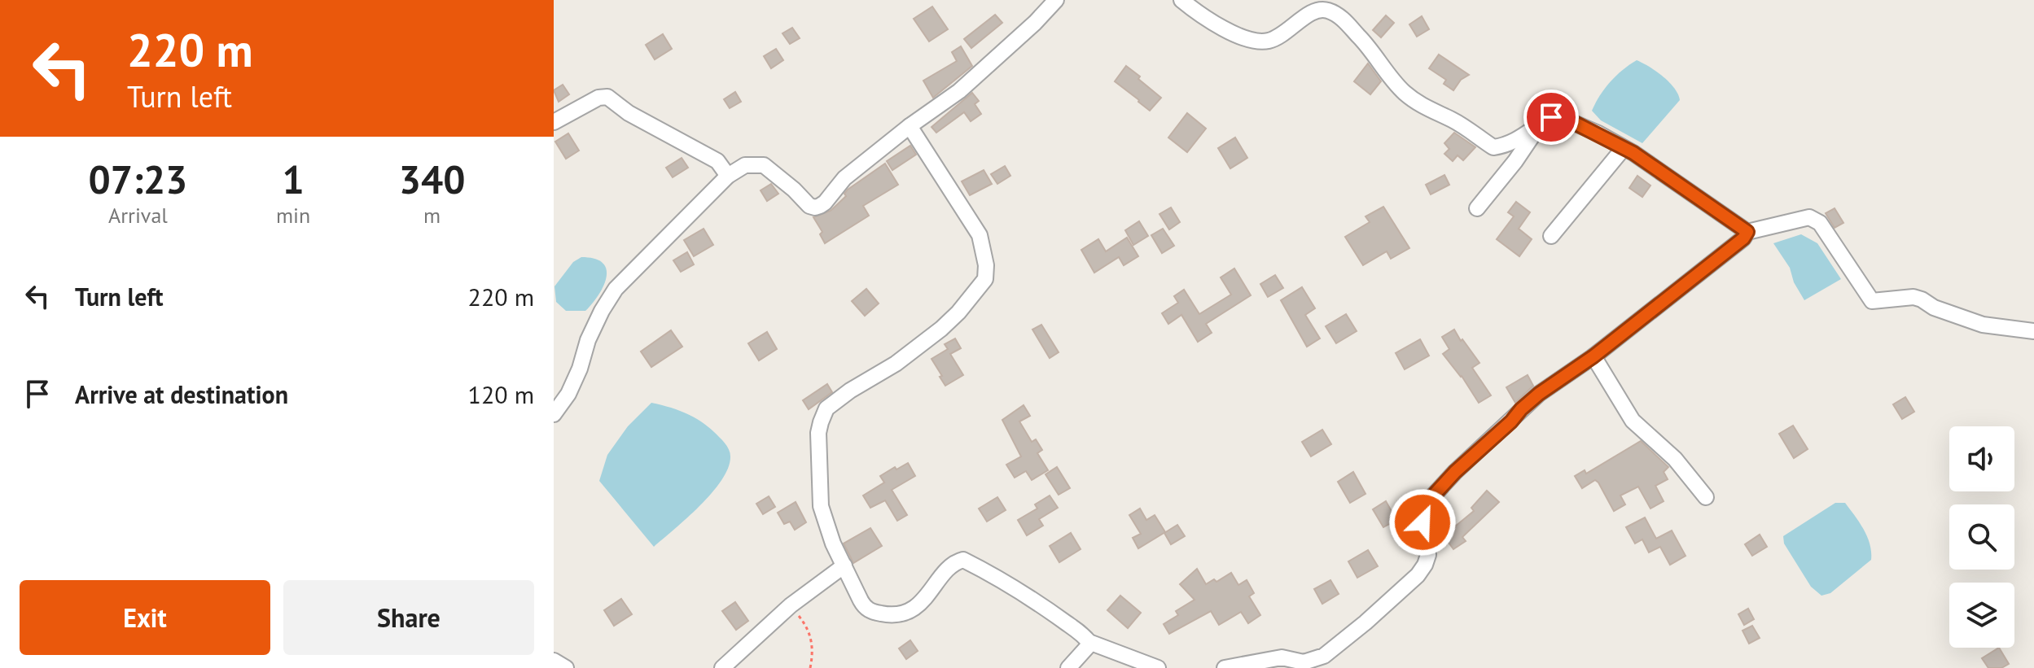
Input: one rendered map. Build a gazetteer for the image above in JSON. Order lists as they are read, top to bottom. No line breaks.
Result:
{"page":{"turn":["220 m","Turn left"],"eta":["07:23","Arrival","1","min","340","m"],"list":[{"name":"Turn left","value":"220 m"},{"name":"Arrive at destination","value":"120 m"}],"buttons":["Exit","Share"]}}
